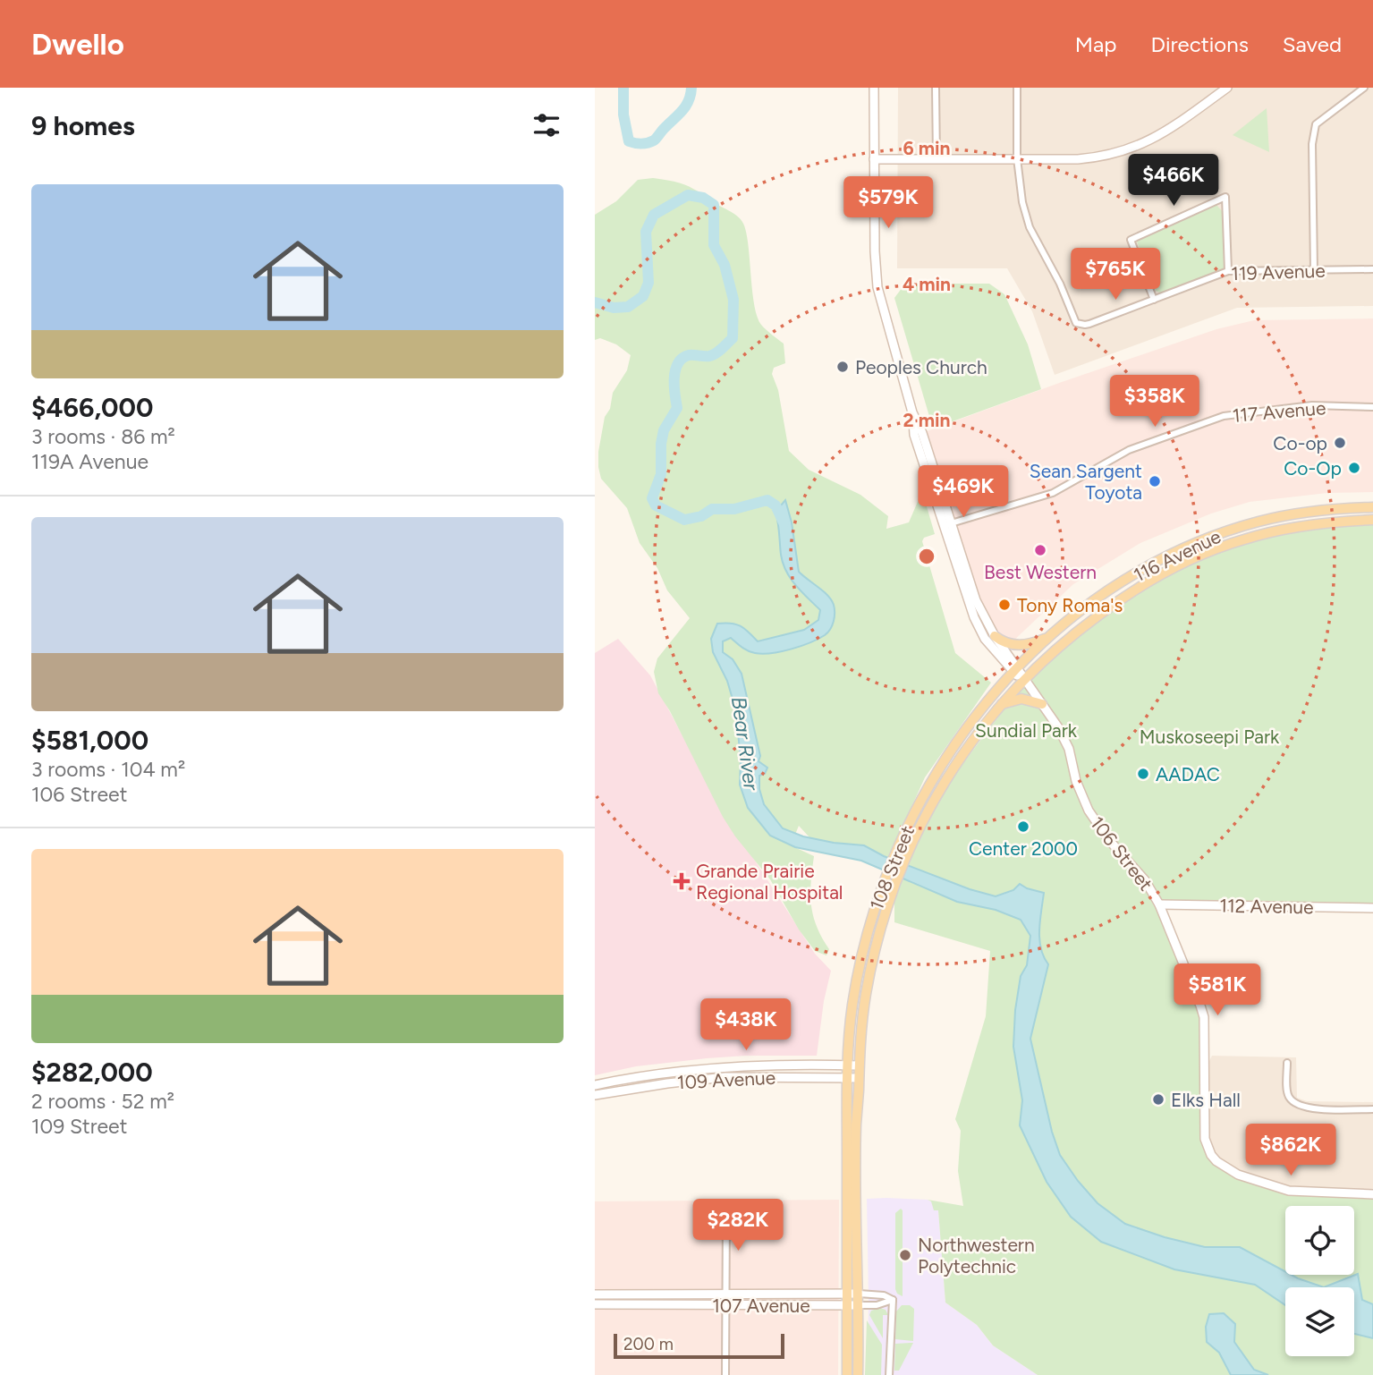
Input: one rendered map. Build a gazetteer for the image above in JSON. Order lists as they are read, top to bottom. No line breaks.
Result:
{"streets":{"main road":["116 Avenue","108 Street"],"street":["119 Avenue","117 Avenue","106 Street","112 Avenue","109 Avenue","107 Avenue"]},"crossings":[["116 Avenue","106 Street"],["116 Avenue","108 Street"],["106 Street","108 Street"],["106 Street","112 Avenue"],["108 Street","109 Avenue"],["108 Street","107 Avenue"]],"water":["Bear River"],"parks":["Sundial Park","Muskoseepi Park"],"places":{"other":["Peoples Church","Co-op","Co-Op","Sean Sargent Toyota","Best Western","Tony Roma's","AADAC","Center 2000","Elks Hall","Northwestern Polytechnic"],"health":["Grande Prairie Regional Hospital"]},"scale_bar":"200 m","page":{"header":"Dwello","nav":["Map","Directions","Saved"],"heading":"9 homes","price":["$466K","$579K","$765K","$358K","$469K","$581K","$438K","$862K","$282K"],"list":[{"name":"$466,000","note":"3 rooms · 86 m² · 119A Avenue"},{"name":"$581,000","note":"3 rooms · 104 m² · 106 Street"},{"name":"$282,000","note":"2 rooms · 52 m² · 109 Street"}],"scale":"200 m"},"rings":["6 min","4 min","2 min"]}
